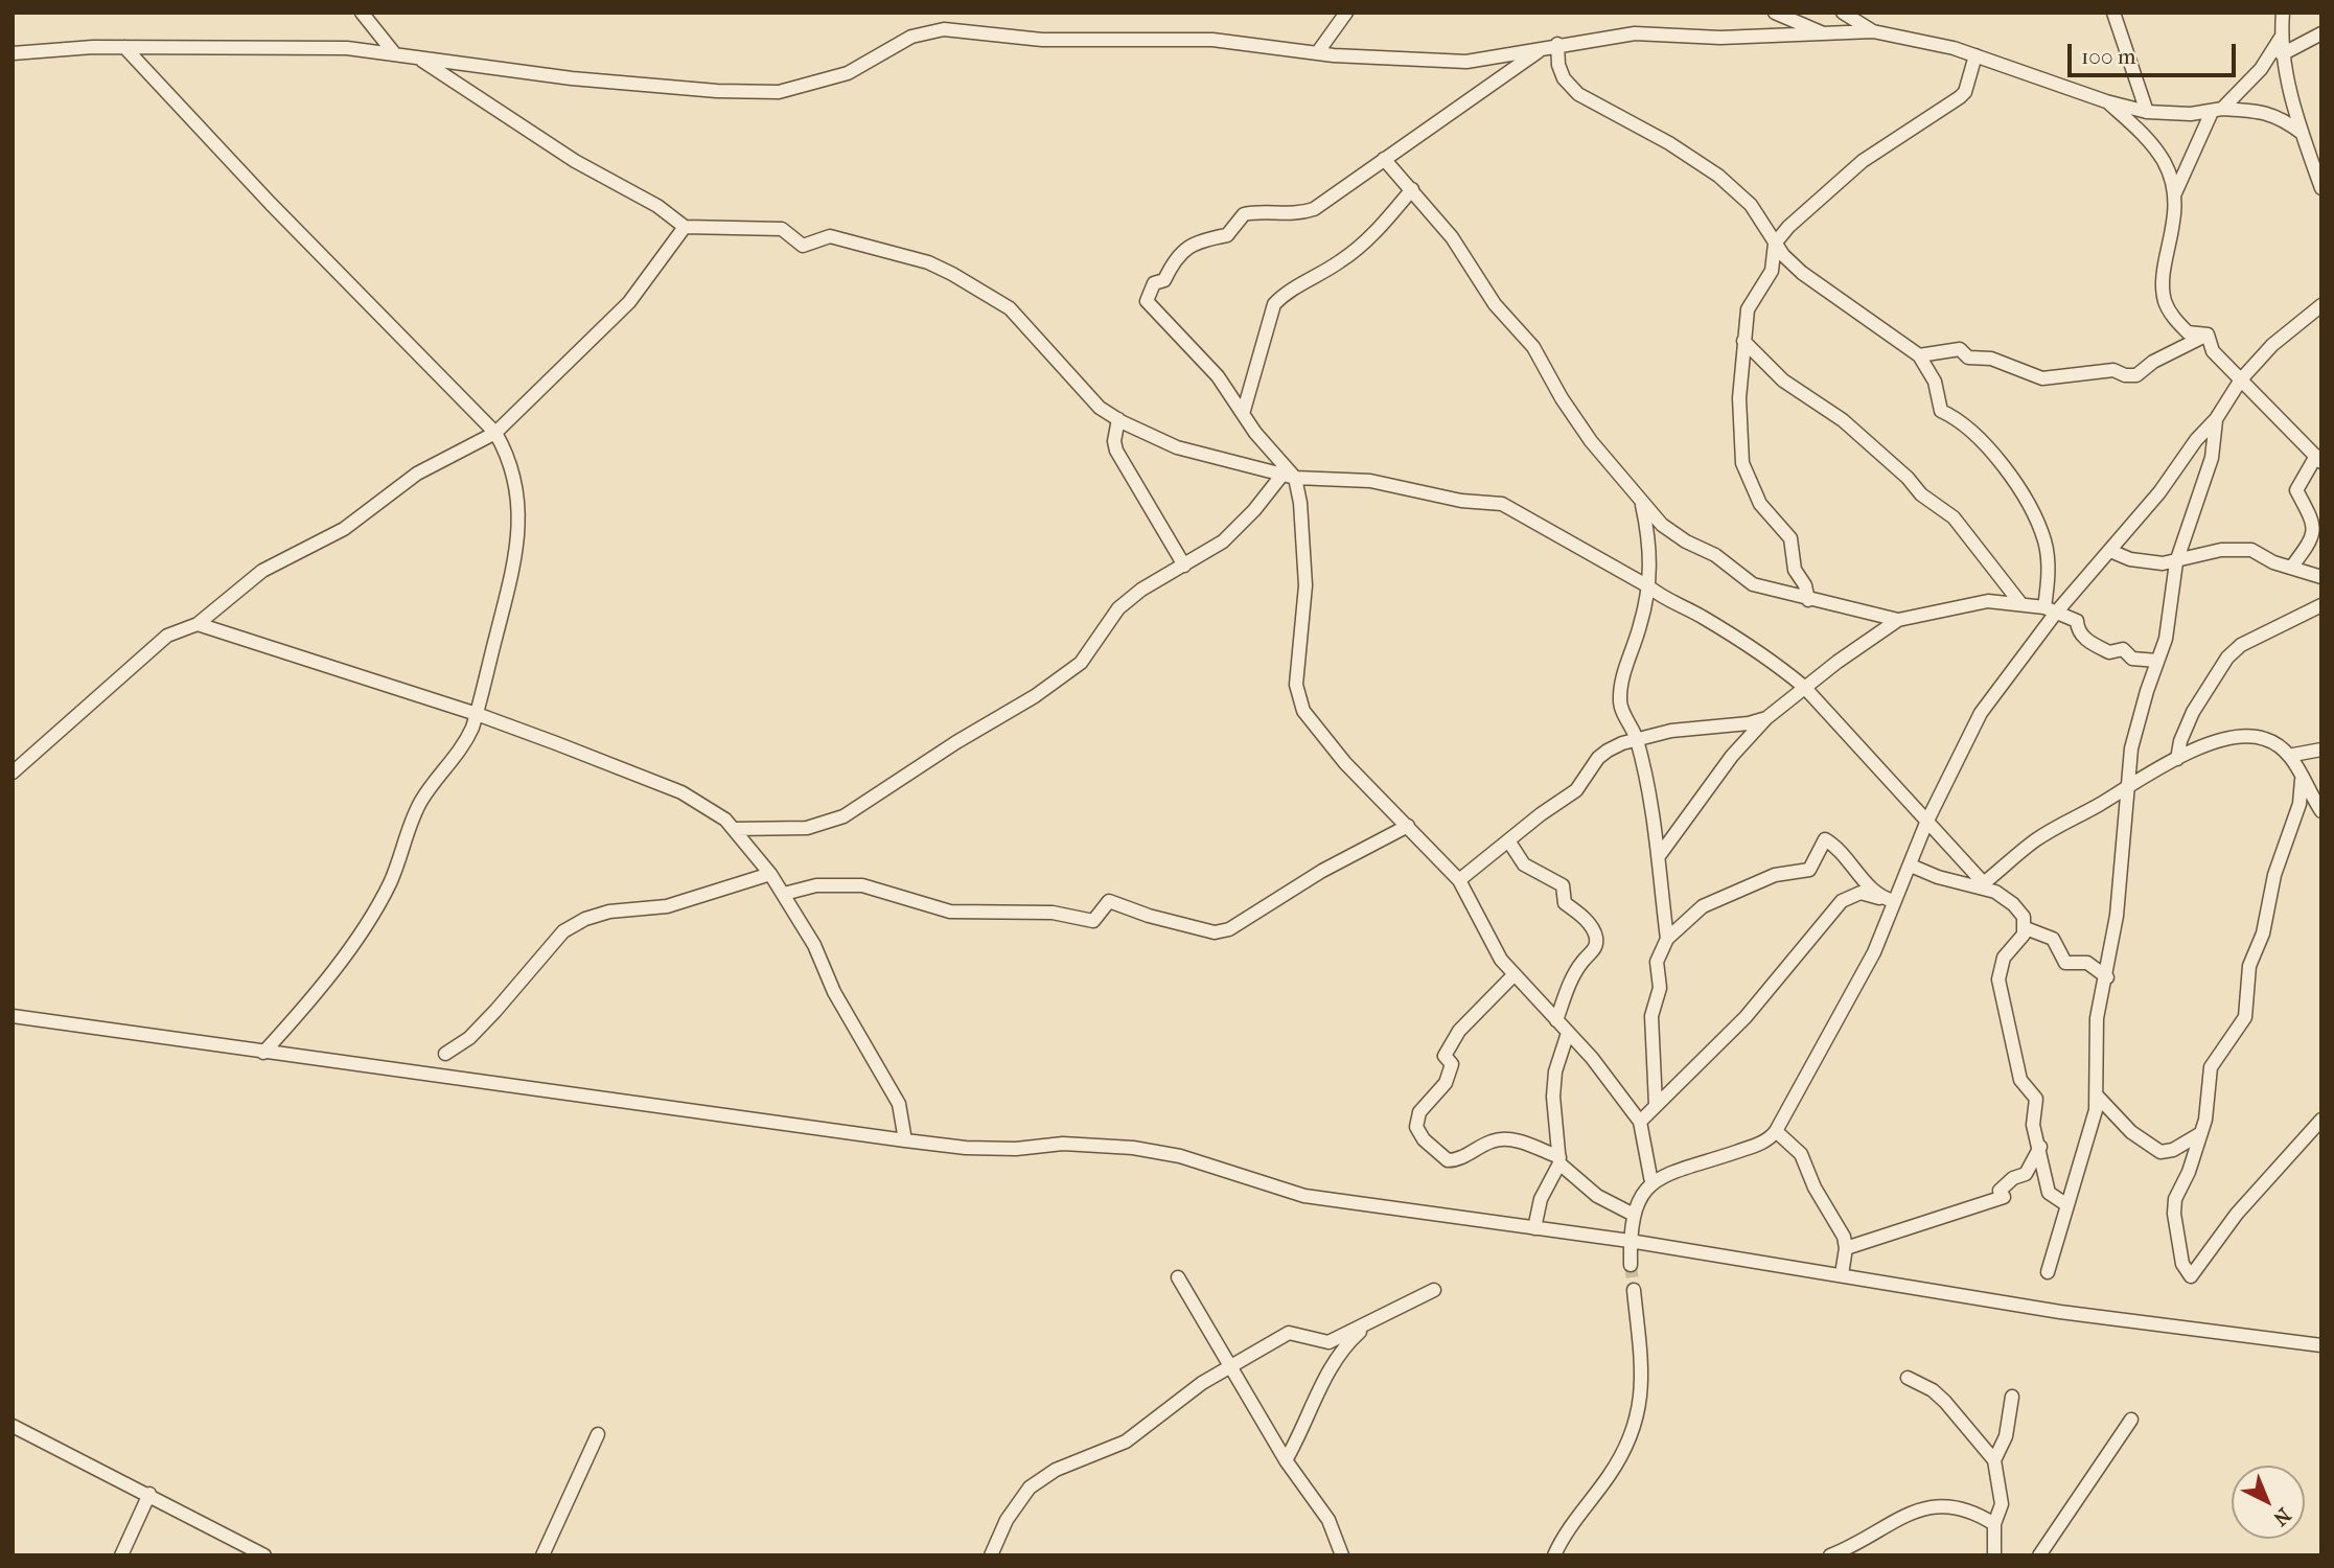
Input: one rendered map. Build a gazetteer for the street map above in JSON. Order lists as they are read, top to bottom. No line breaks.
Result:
{"scale_bar":"100 m","north":"bottom right"}
